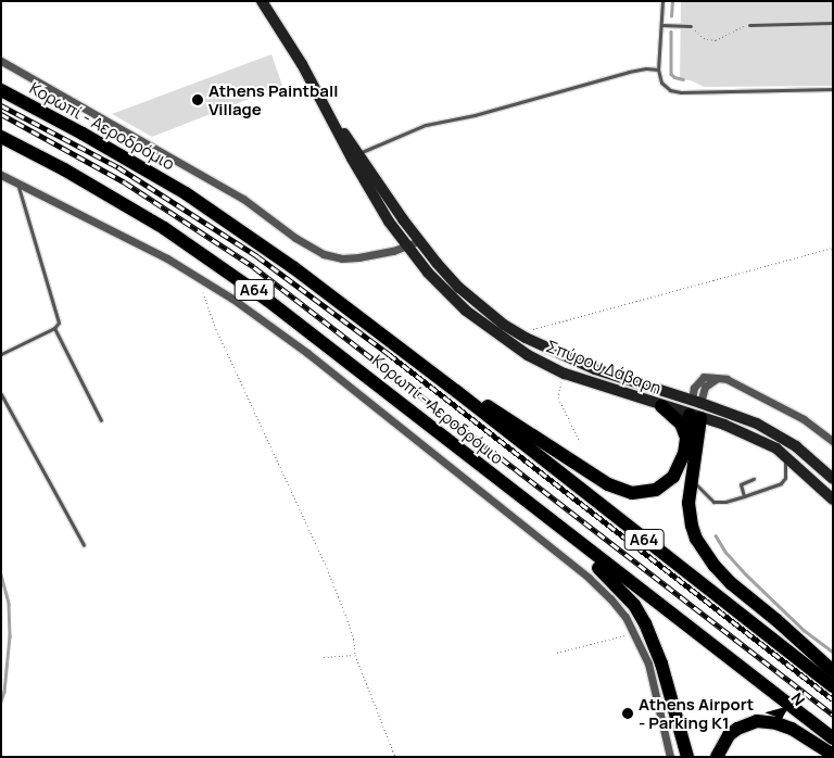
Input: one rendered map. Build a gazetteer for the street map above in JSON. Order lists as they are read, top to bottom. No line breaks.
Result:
{"streets":{"highway":["Κορωπί - Αεροδρόμιο","Α64"],"street":["Σπύρου Δάβαρη"]},"places":["Athens Paintball Village","Athens Airport - Parking K1"],"north":"top right"}
